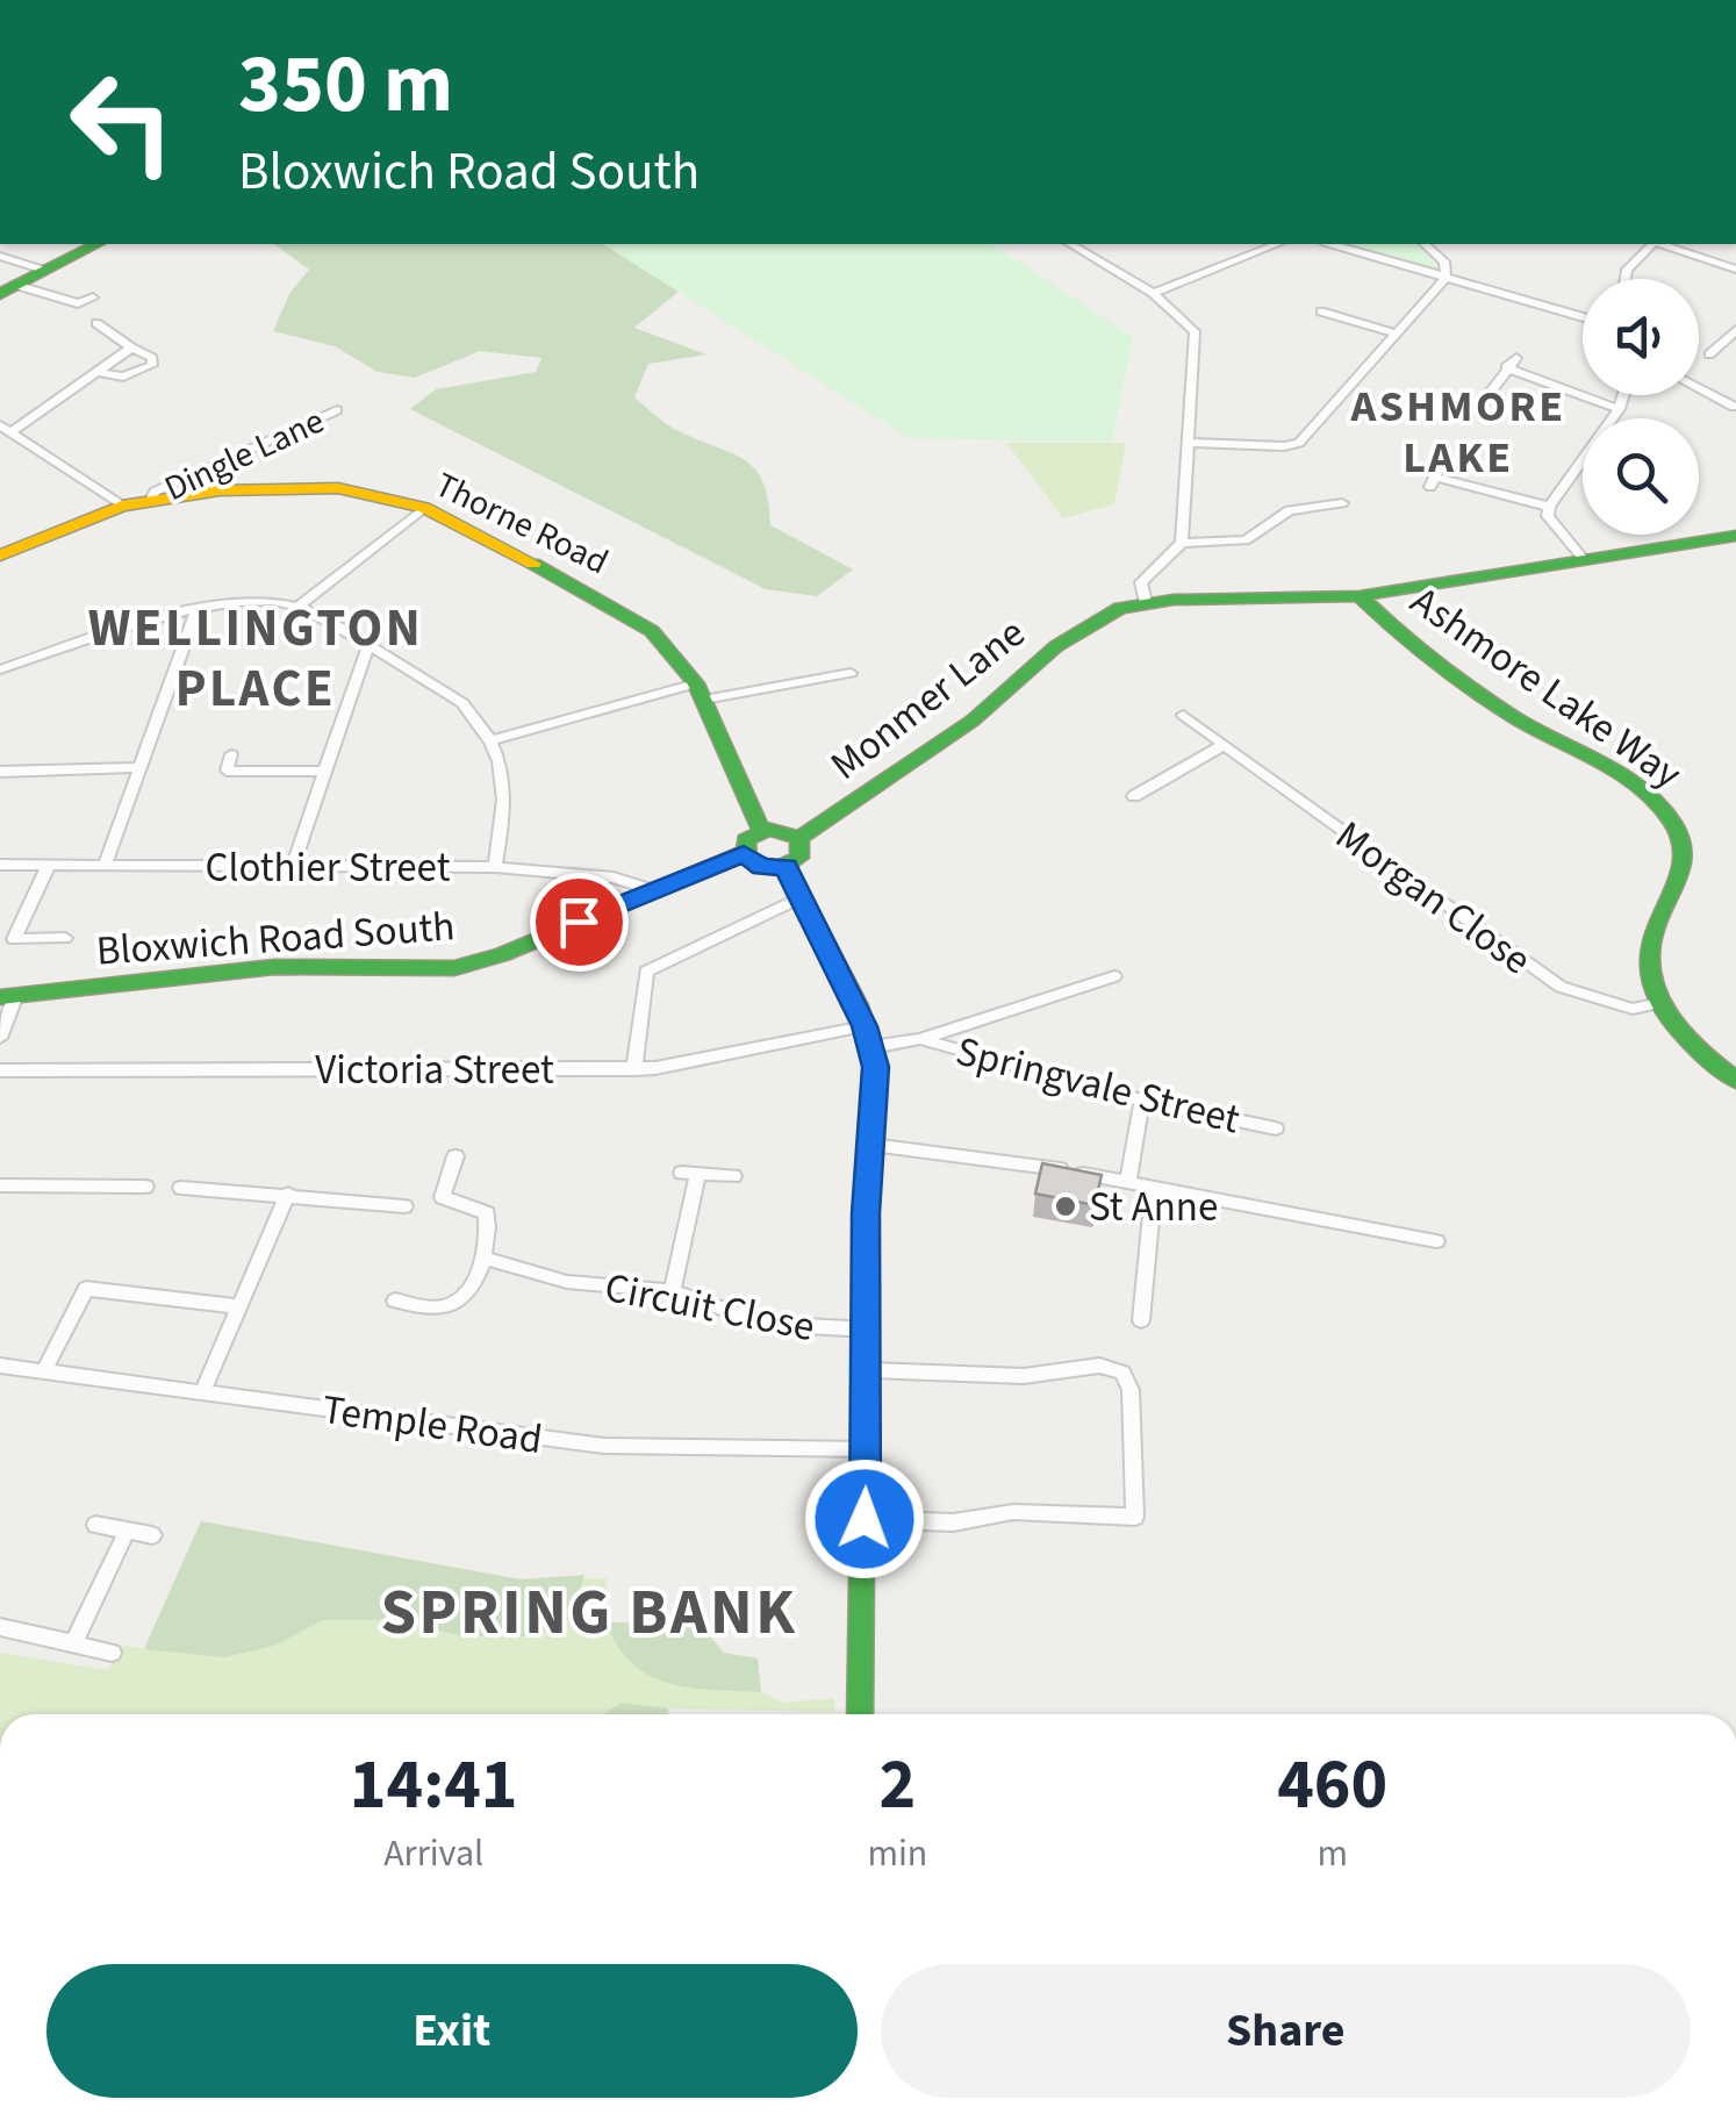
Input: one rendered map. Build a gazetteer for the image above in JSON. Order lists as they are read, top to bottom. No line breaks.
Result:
{"streets":{"street":["Dingle Lane","Thorne Road","Ashmore Lake Way","Monmer Lane","Clothier Street","Morgan Close","Bloxwich Road South","Victoria Street","Springvale Street","Circuit Close","Temple Road"]},"crossings":[["Dingle Lane","Thorne Road"],["Thorne Road","Monmer Lane"],["Thorne Road","Bloxwich Road South"],["Ashmore Lake Way","Monmer Lane"],["Ashmore Lake Way","Morgan Close"],["Monmer Lane","Bloxwich Road South"],["Clothier Street","Bloxwich Road South"],["Victoria Street","Springvale Street"]],"districts":["ASHMORE LAKE","WELLINGTON PLACE","SPRING BANK"],"places":["St Anne"],"page":{"turn":["350 m","Bloxwich Road South"],"eta":["14:41","Arrival","2","min","460","m"],"buttons":["Exit","Share"]}}
